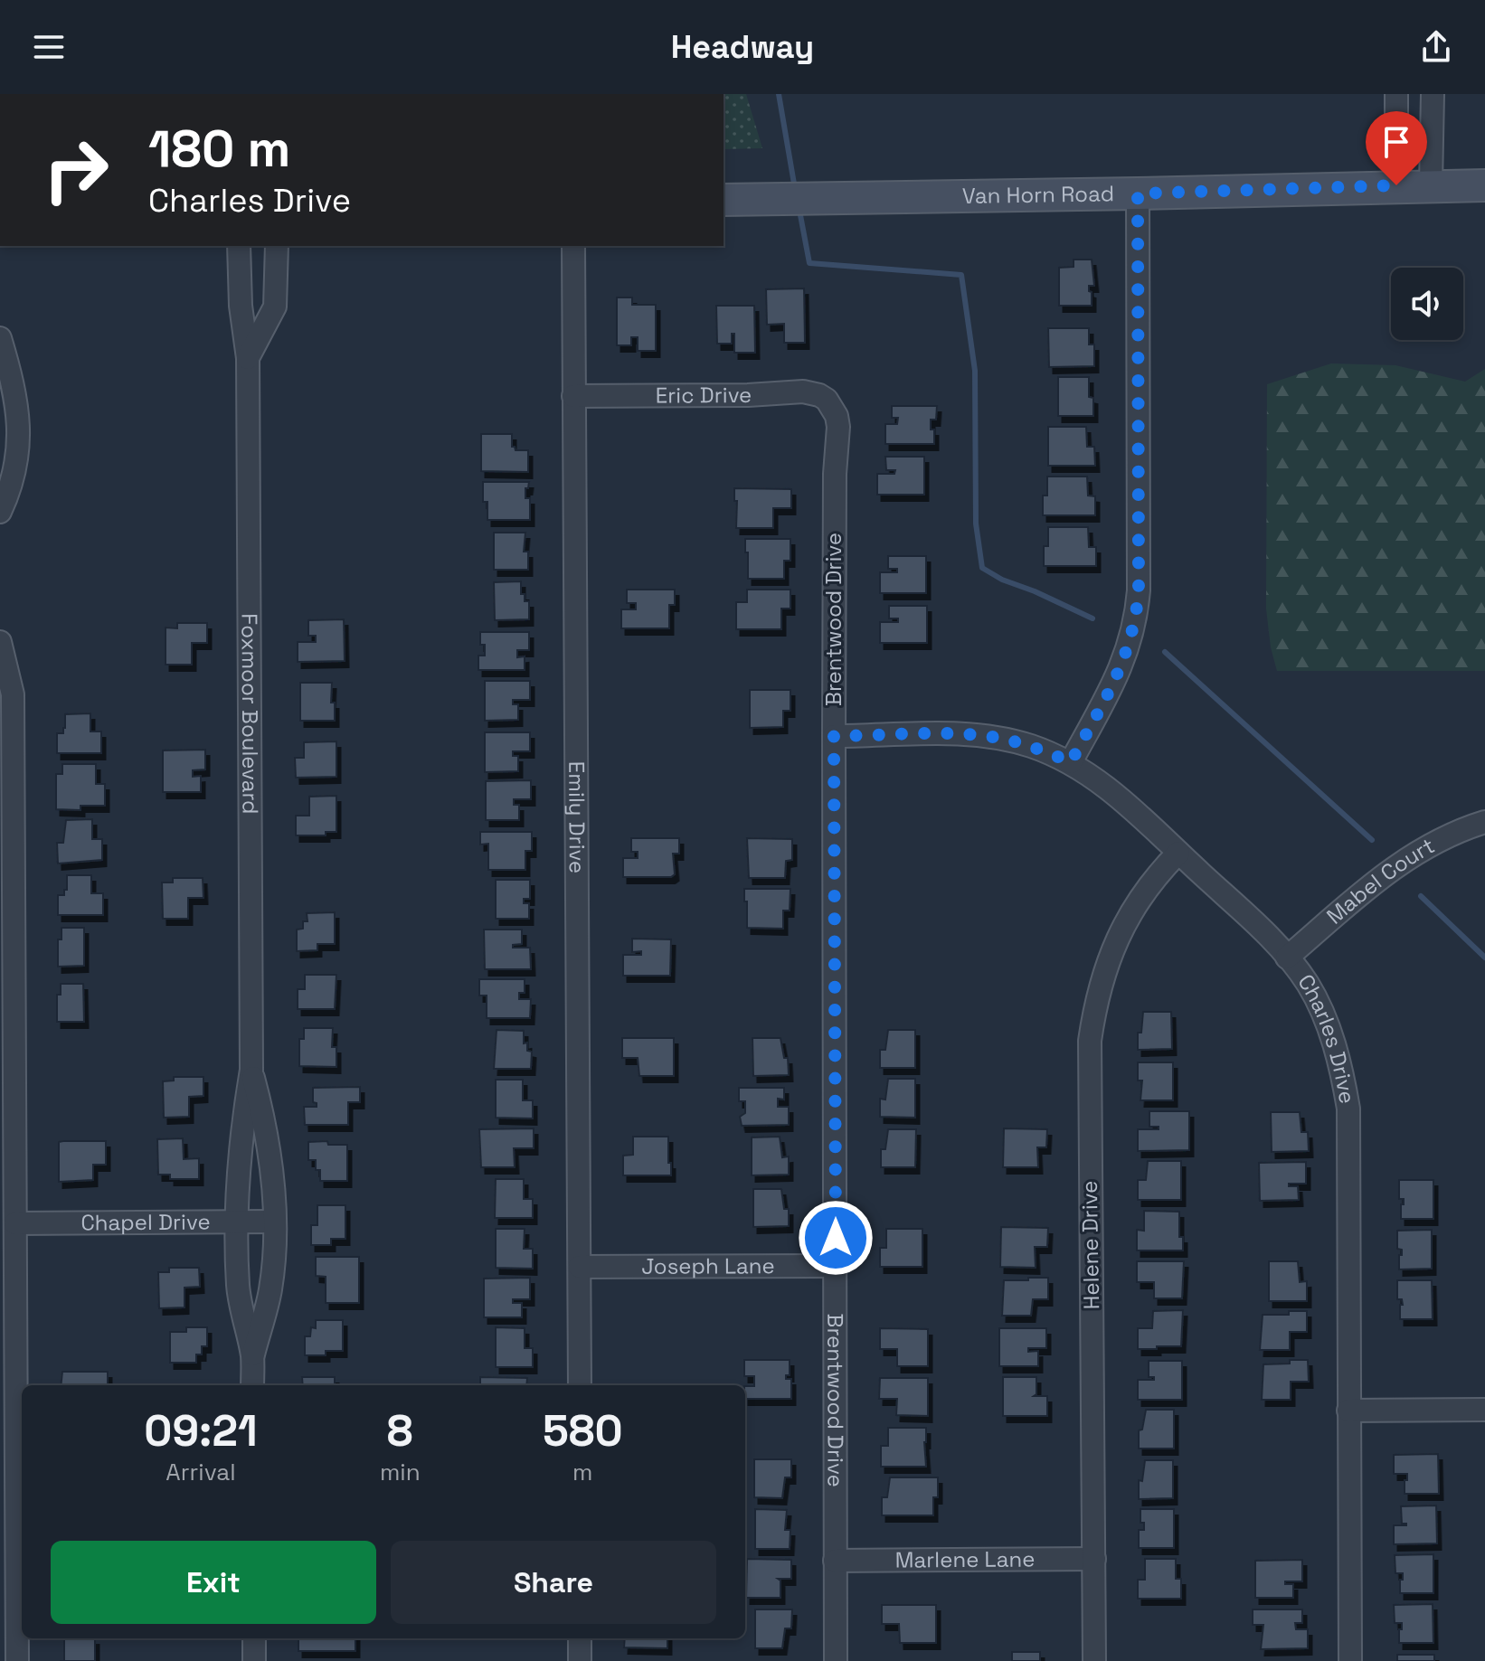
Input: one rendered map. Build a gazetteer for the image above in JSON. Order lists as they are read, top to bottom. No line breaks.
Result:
{"streets":{"main road":["Van Horn Road"],"street":["Eric Drive","Brentwood Drive","Foxmoor Boulevard","Emily Drive","Mabel Court","Charles Drive","Chapel Drive","Helene Drive","Joseph Lane","Marlene Lane"]},"crossings":[["Eric Drive","Brentwood Drive"],["Eric Drive","Emily Drive"],["Brentwood Drive","Charles Drive"],["Brentwood Drive","Joseph Lane"],["Brentwood Drive","Marlene Lane"],["Foxmoor Boulevard","Chapel Drive"],["Emily Drive","Joseph Lane"],["Mabel Court","Charles Drive"],["Charles Drive","Helene Drive"],["Helene Drive","Marlene Lane"]],"page":{"header":"Headway","turn":["180 m","Charles Drive"],"eta":["09:21","Arrival","8","min","580","m"],"buttons":["Exit","Share"]}}
